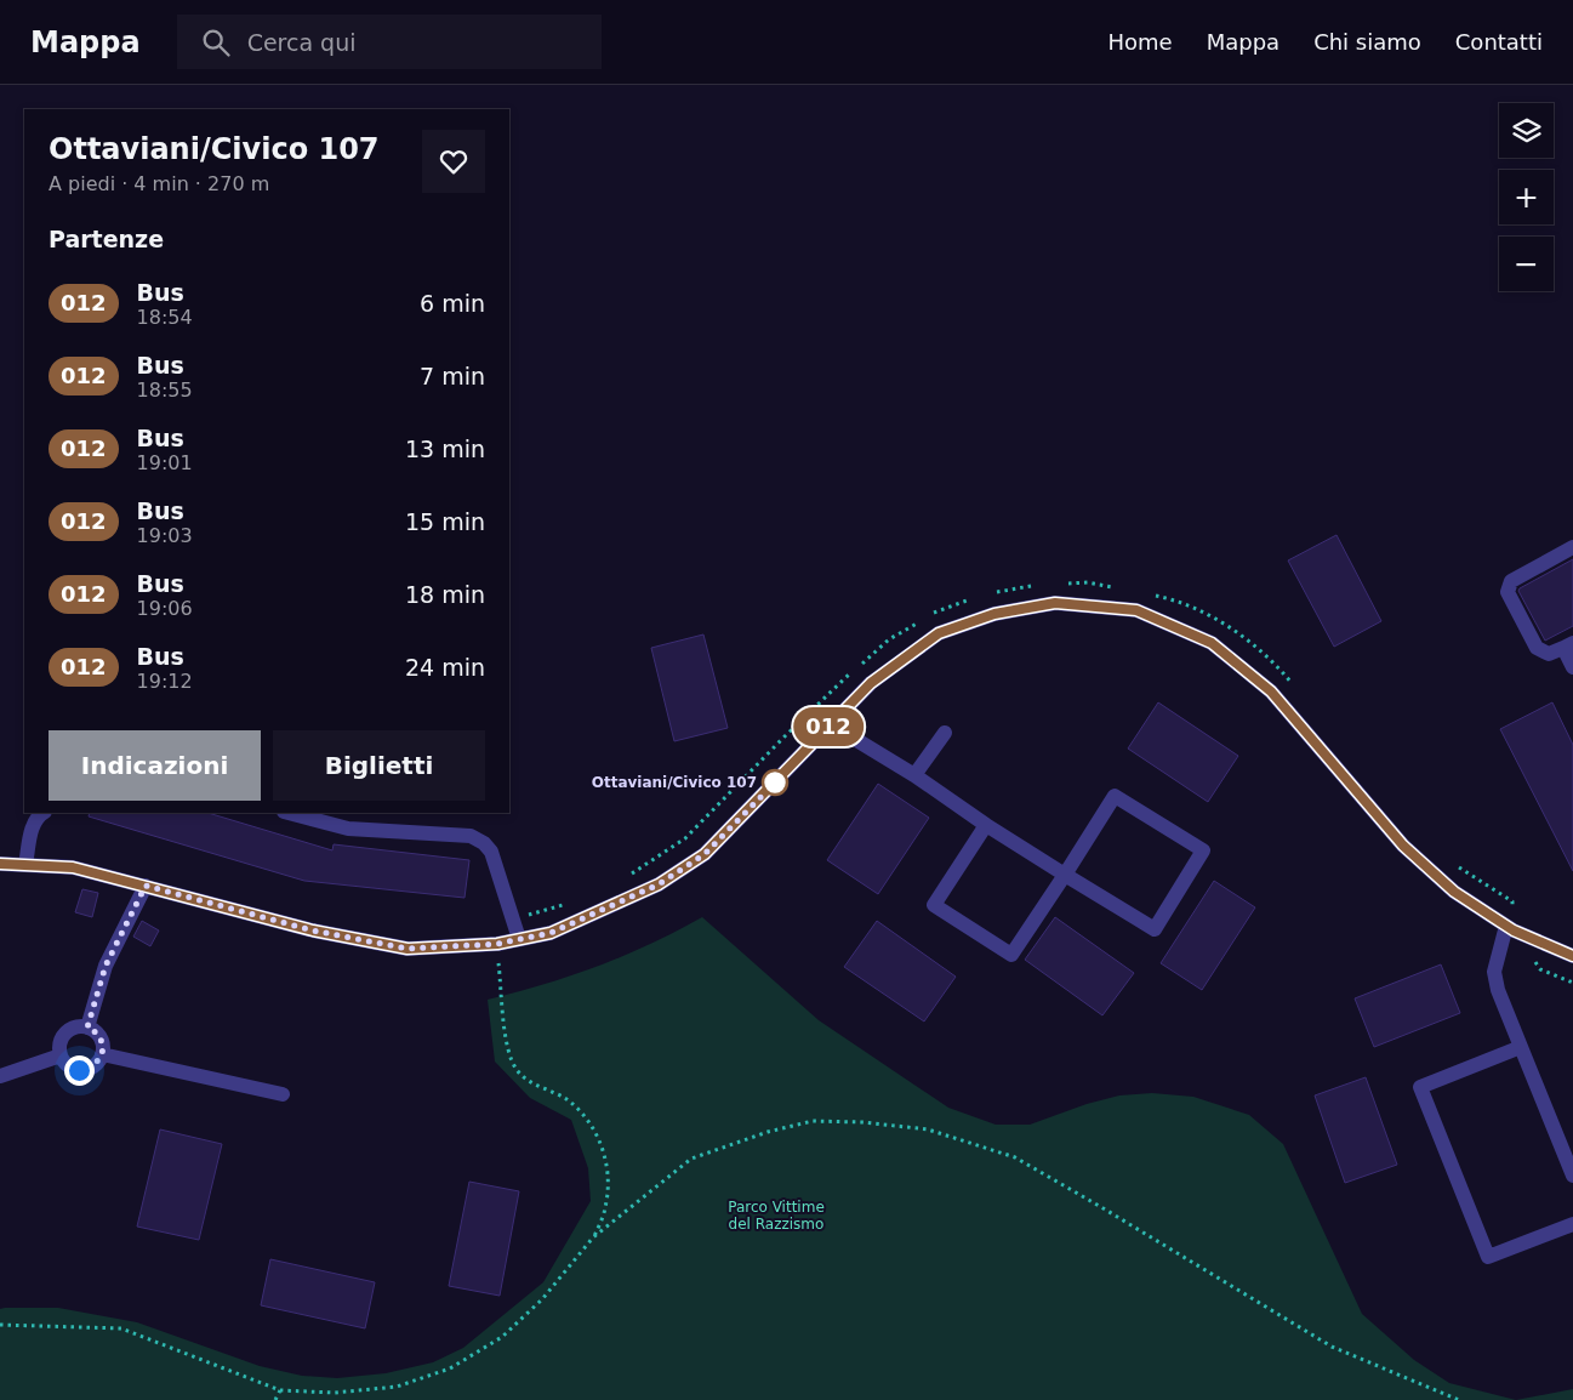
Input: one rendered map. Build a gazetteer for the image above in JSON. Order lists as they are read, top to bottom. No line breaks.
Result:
{"parks":["Parco Vittime del Razzismo"],"places":["Ottaviani/Civico 107"],"lines":["bus line 012"],"page":{"header":"Mappa","search":"Cerca qui","nav":["Home","Mappa","Chi siamo","Contatti"],"on_map":"012","map_buttons":["+","−"],"heading":[["Ottaviani/Civico 107","A piedi · 4 min · 270 m"],"Partenze"],"list":[{"mark":"012","name":"Bus","note":"18:54","value":"6 min"},{"mark":"012","name":"Bus","note":"18:55","value":"7 min"},{"mark":"012","name":"Bus","note":"19:01","value":"13 min"},{"mark":"012","name":"Bus","note":"19:03","value":"15 min"},{"mark":"012","name":"Bus","note":"19:06","value":"18 min"},{"mark":"012","name":"Bus","note":"19:12","value":"24 min"}],"buttons":["Indicazioni","Biglietti"]}}
